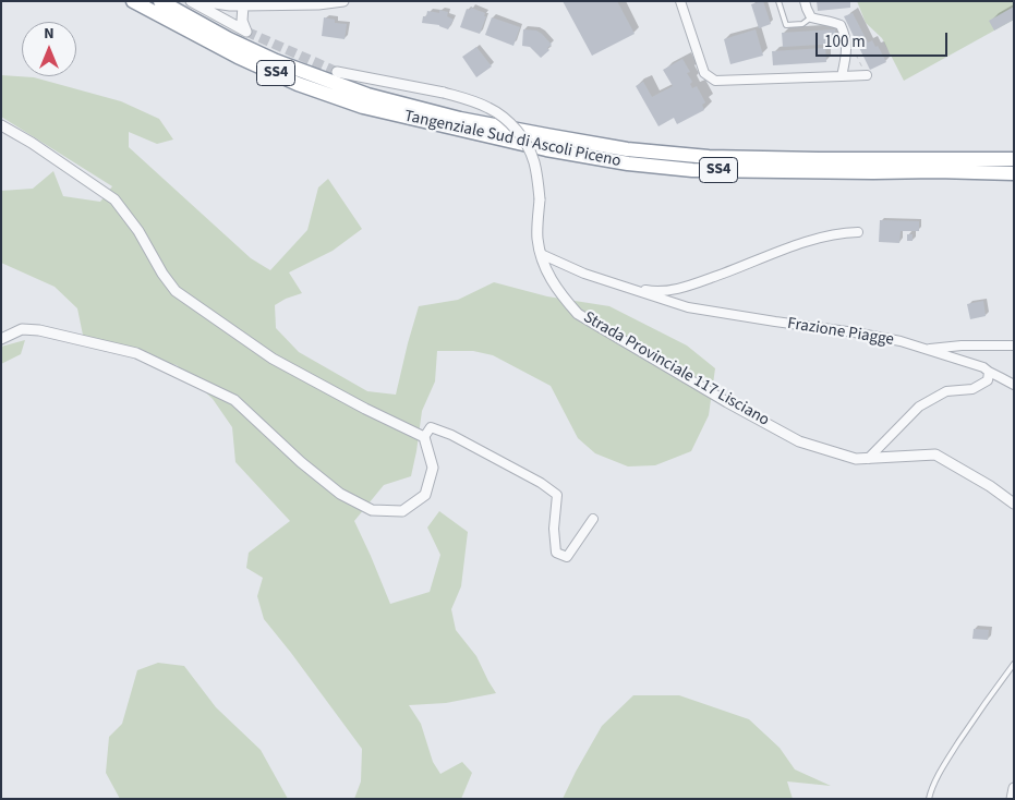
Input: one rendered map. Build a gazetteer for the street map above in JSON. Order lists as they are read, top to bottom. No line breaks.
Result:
{"streets":{"highway":["SS4","Tangenziale Sud di Ascoli Piceno"],"street":["Frazione Piagge","Strada Provinciale 117 Lisciano"]},"crossings":[["Frazione Piagge","Strada Provinciale 117 Lisciano"]],"scale_bar":"100 m","north":"top"}
